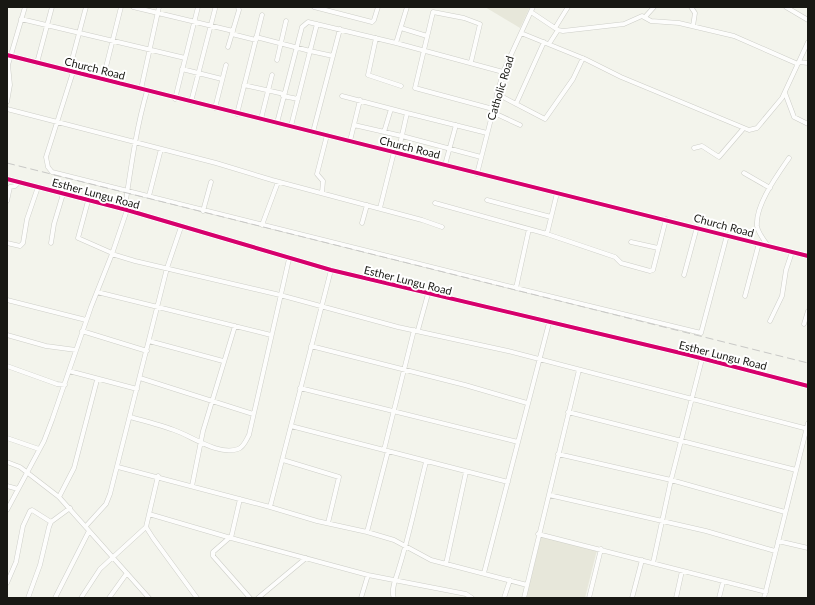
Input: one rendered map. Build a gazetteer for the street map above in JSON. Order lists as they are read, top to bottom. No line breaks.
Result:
{"streets":{"street":["Church Road","Catholic Road","Esther Lungu Road"]},"crossings":[["Church Road","Catholic Road"]]}
